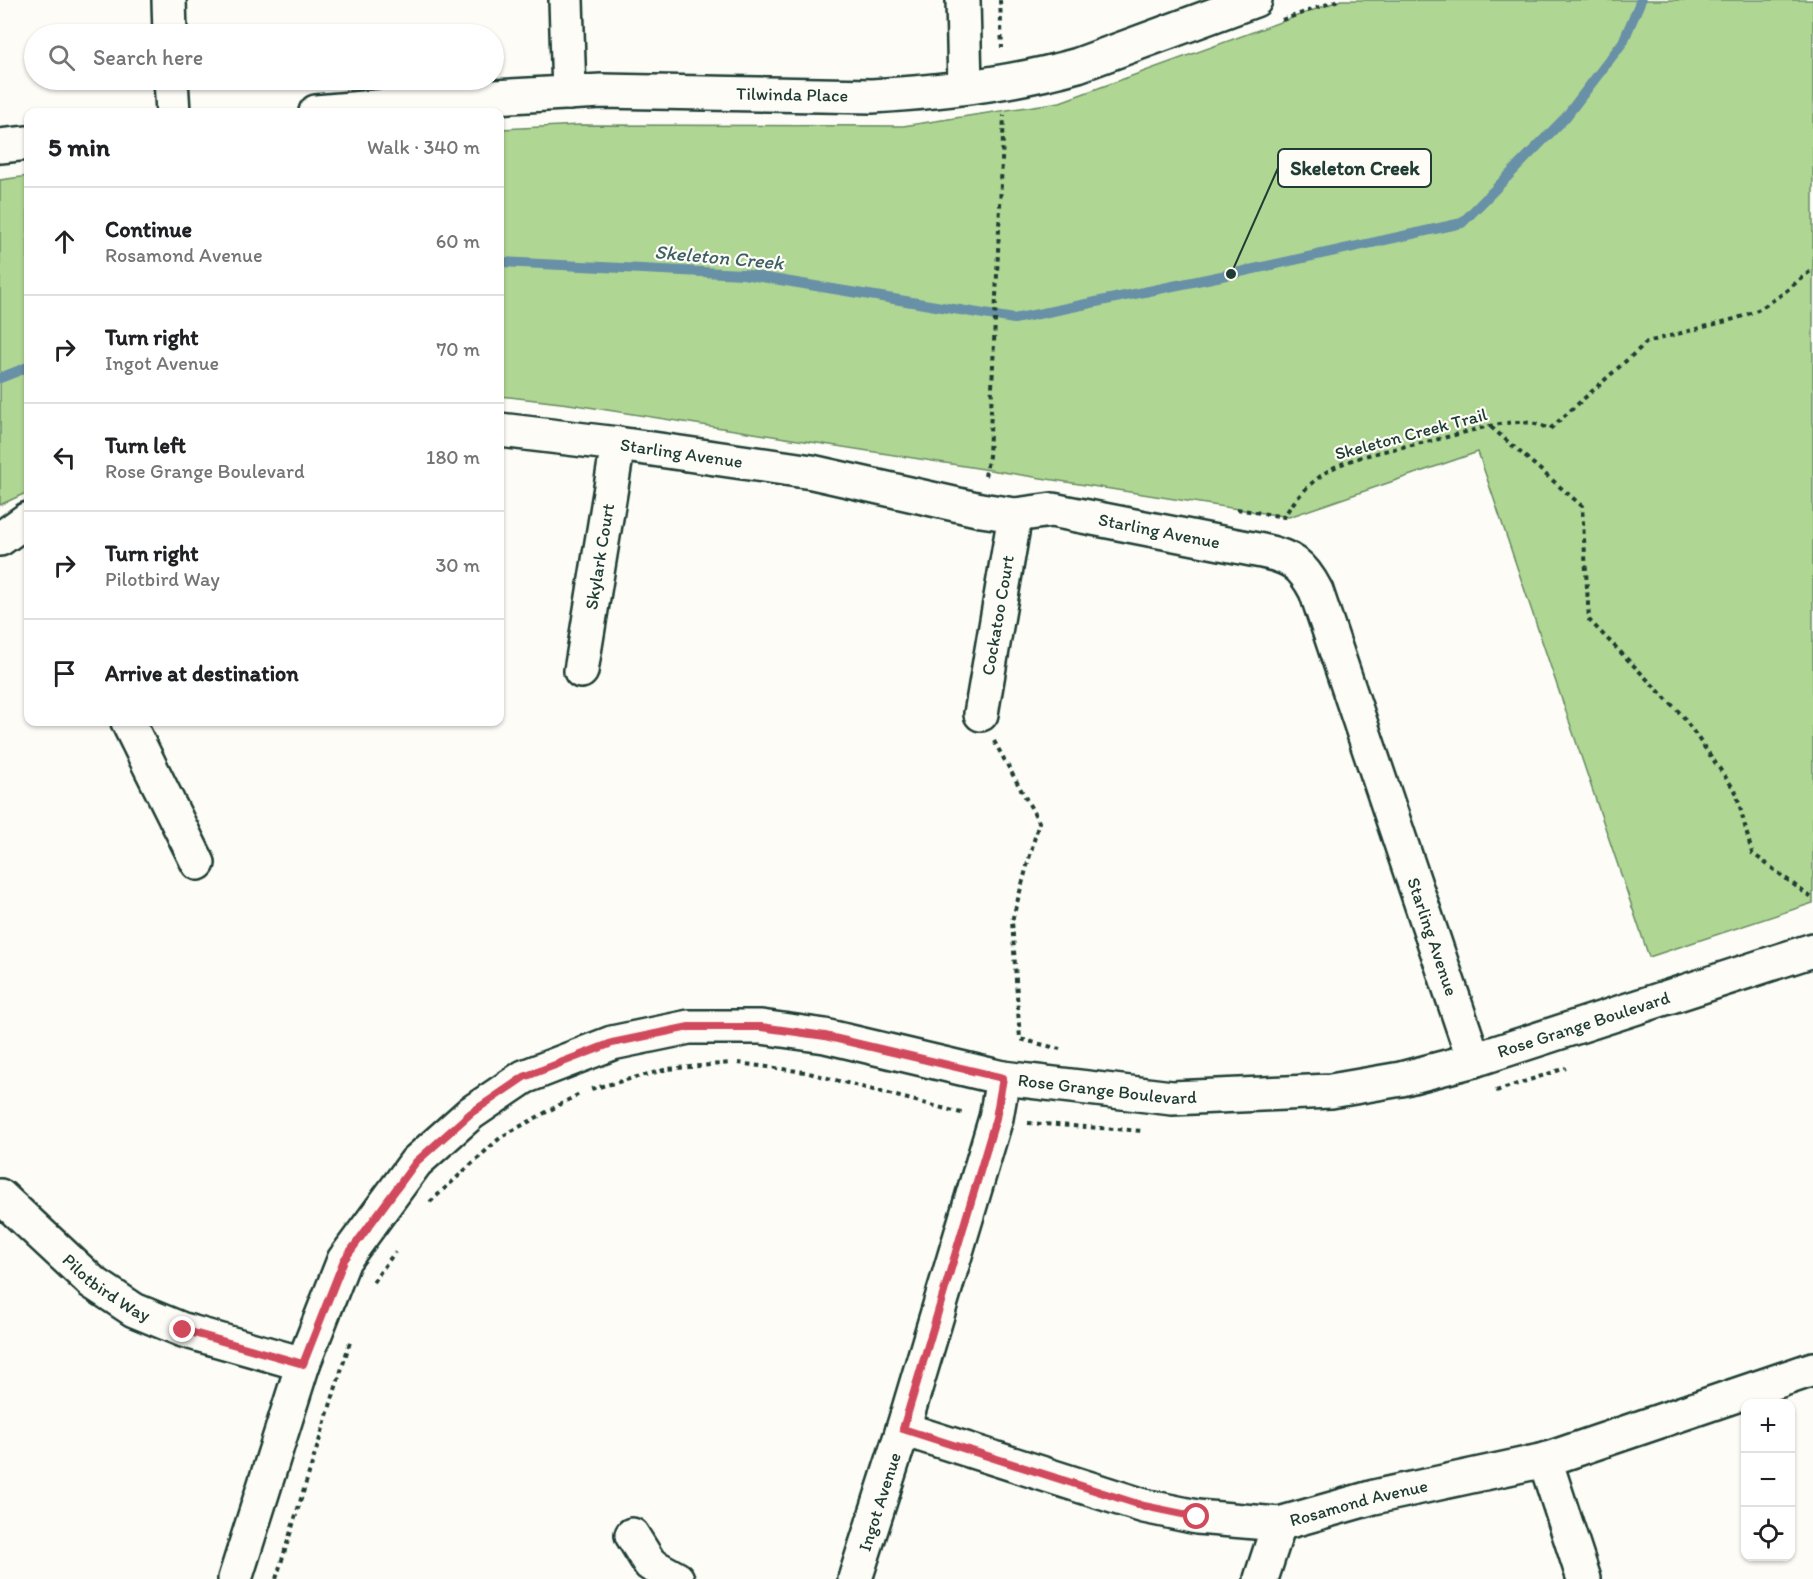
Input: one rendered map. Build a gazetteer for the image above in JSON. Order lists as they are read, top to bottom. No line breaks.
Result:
{"streets":{"street":["Tilwinda Place","Starling Avenue","Skylark Court","Cockatoo Court","Rose Grange Boulevard","Pilotbird Way","Ingot Avenue","Rosamond Avenue"],"path":["Skeleton Creek Trail"]},"crossings":[["Starling Avenue","Skylark Court"],["Starling Avenue","Cockatoo Court"],["Starling Avenue","Rose Grange Boulevard"],["Rose Grange Boulevard","Pilotbird Way"],["Rose Grange Boulevard","Ingot Avenue"],["Ingot Avenue","Rosamond Avenue"]],"water":["Skeleton Creek"],"places":["Skeleton Creek"],"page":{"search":"Search here","heading":["5 min","Walk · 340 m"],"list":[["Continue","Rosamond Avenue","60 m"],["Turn right","Ingot Avenue","70 m"],["Turn left","Rose Grange Boulevard","180 m"],["Turn right","Pilotbird Way","30 m"],"Arrive at destination"],"map_buttons":["+","−"]}}
